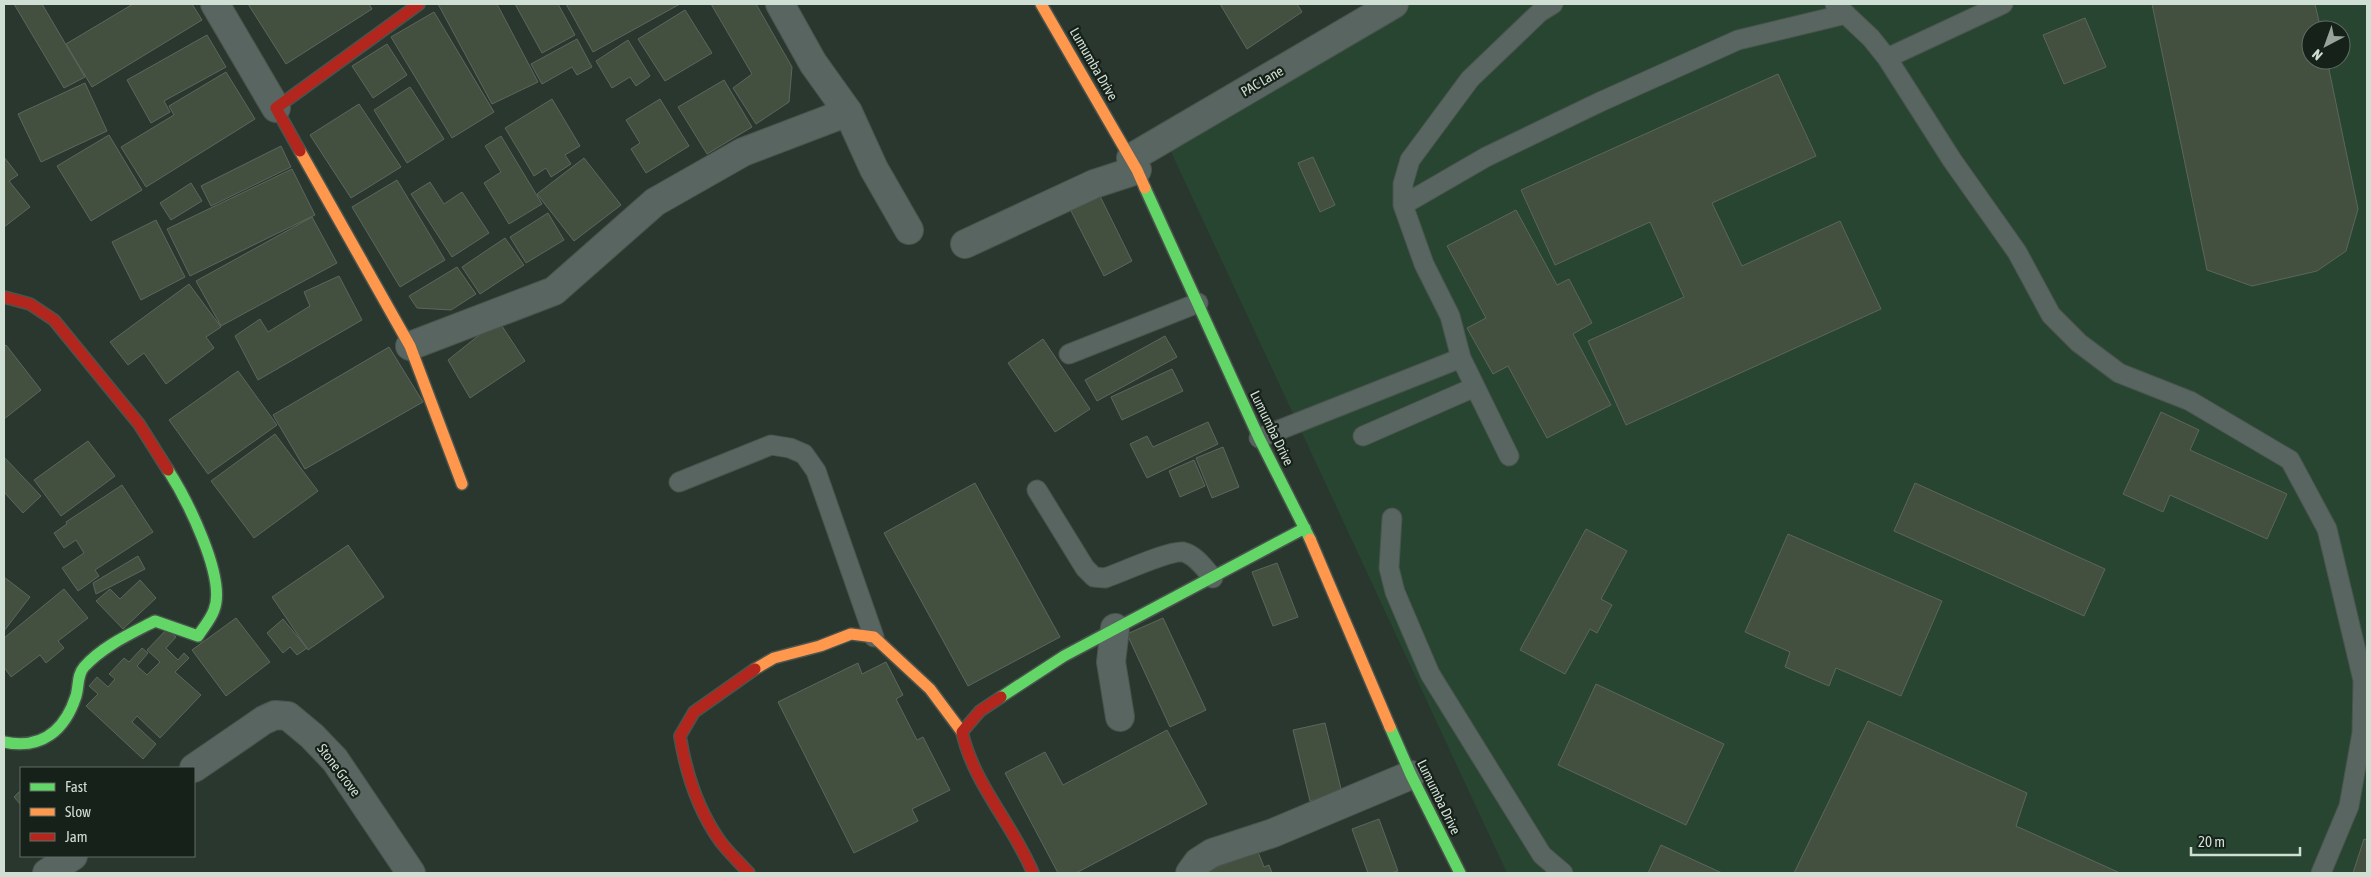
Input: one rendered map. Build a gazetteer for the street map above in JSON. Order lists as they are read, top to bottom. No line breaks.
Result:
{"streets":{"street":["Lumumba Drive","PAC Lane","Stone Grove"]},"crossings":[["Lumumba Drive","PAC Lane"]],"legend":["Fast","Slow","Jam"],"scale_bar":"20 m","north":"bottom left"}
